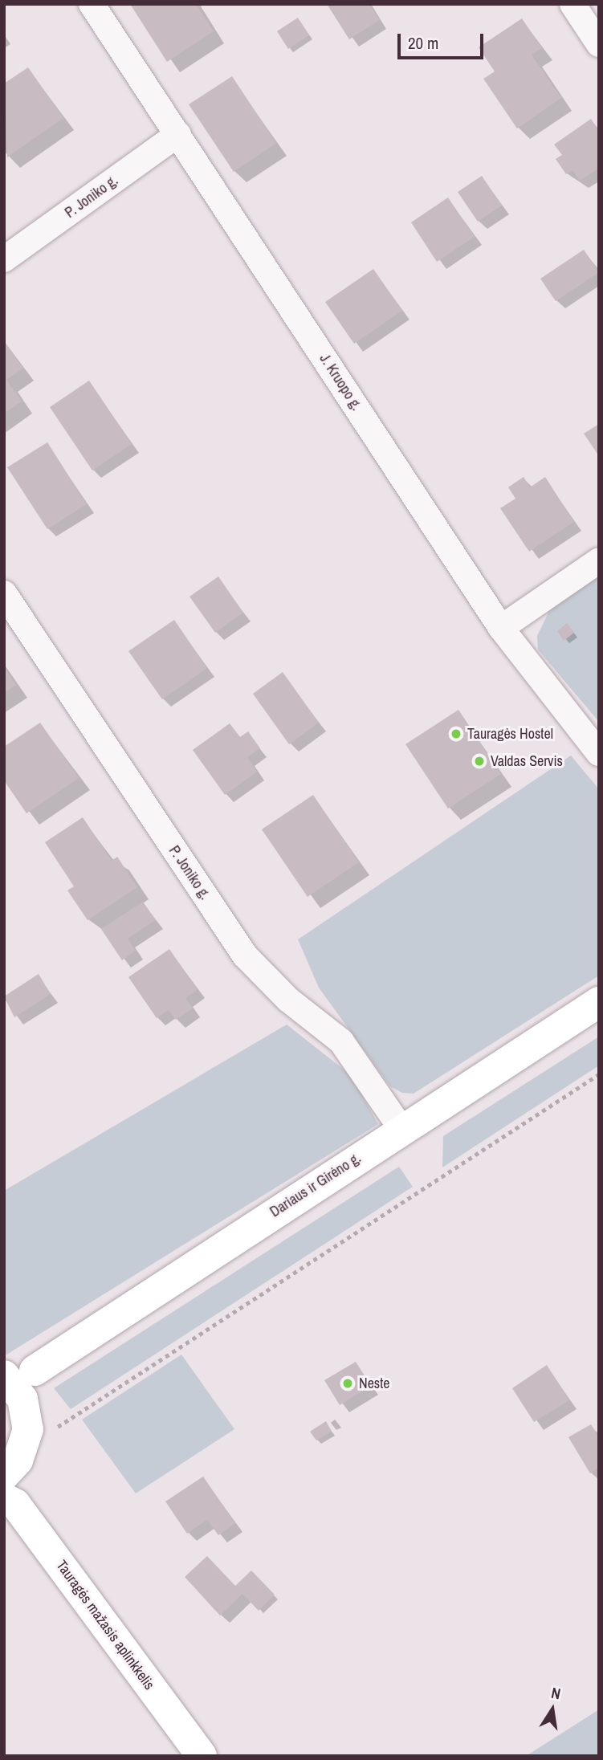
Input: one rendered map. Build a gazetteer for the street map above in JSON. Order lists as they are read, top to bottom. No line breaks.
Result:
{"streets":{"main road":["Dariaus ir Girėno g.","Tauragės mažasis aplinkkelis"],"street":["P. Joniko g.","J. Kruopo g."]},"crossings":[["P. Joniko g.","J. Kruopo g."],["P. Joniko g.","Dariaus ir Girėno g."]],"places":["Tauragės Hostel","Valdas Servis","Neste"],"scale_bar":"20 m","north":"top"}
